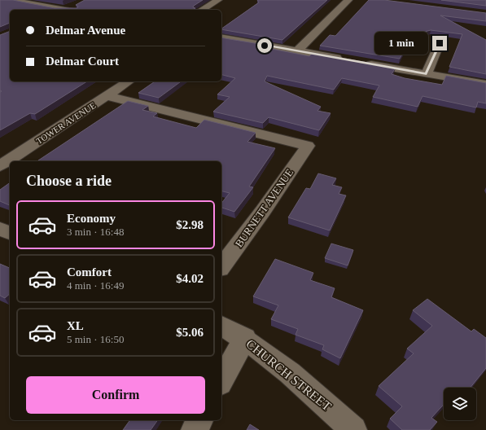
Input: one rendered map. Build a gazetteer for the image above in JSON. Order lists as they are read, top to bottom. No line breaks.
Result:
{"streets":{"street":["TOWER AVENUE","BURNETT AVENUE","CHURCH STREET"]},"crossings":[["TOWER AVENUE","BURNETT AVENUE"]],"page":{"banner":["Delmar Avenue","Delmar Court"],"bubble":"1 min","heading":"Choose a ride","list":[{"name":"Economy","note":"3 min · 16:48","value":"$2.98"},{"name":"Comfort","note":"4 min · 16:49","value":"$4.02"},{"name":"XL","note":"5 min · 16:50","value":"$5.06"}],"buttons":"Confirm"}}
